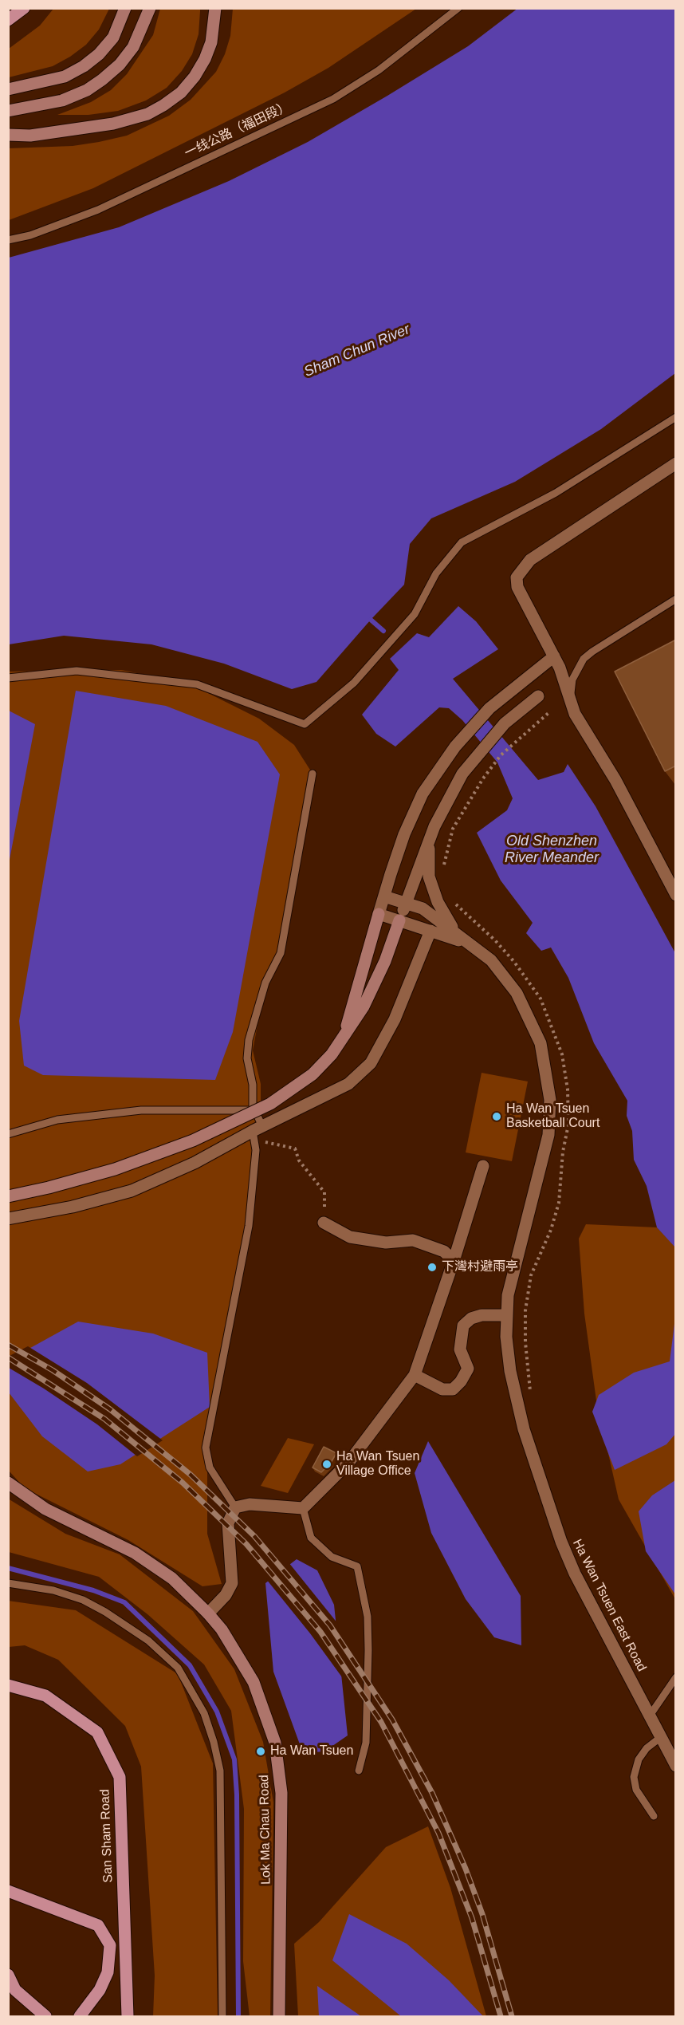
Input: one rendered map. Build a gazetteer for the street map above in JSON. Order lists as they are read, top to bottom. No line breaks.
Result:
{"streets":{"main road":["San Sham Road"],"street":["Ha Wan Tsuen East Road","Lok Ma Chau Road"],"lane":["一线公路（福田段）"]},"water":["Sham Chun River","Old Shenzhen River Meander"],"places":["Ha Wan Tsuen Basketball Court","下灣村避雨亭","Ha Wan Tsuen Village Office","Ha Wan Tsuen"]}
